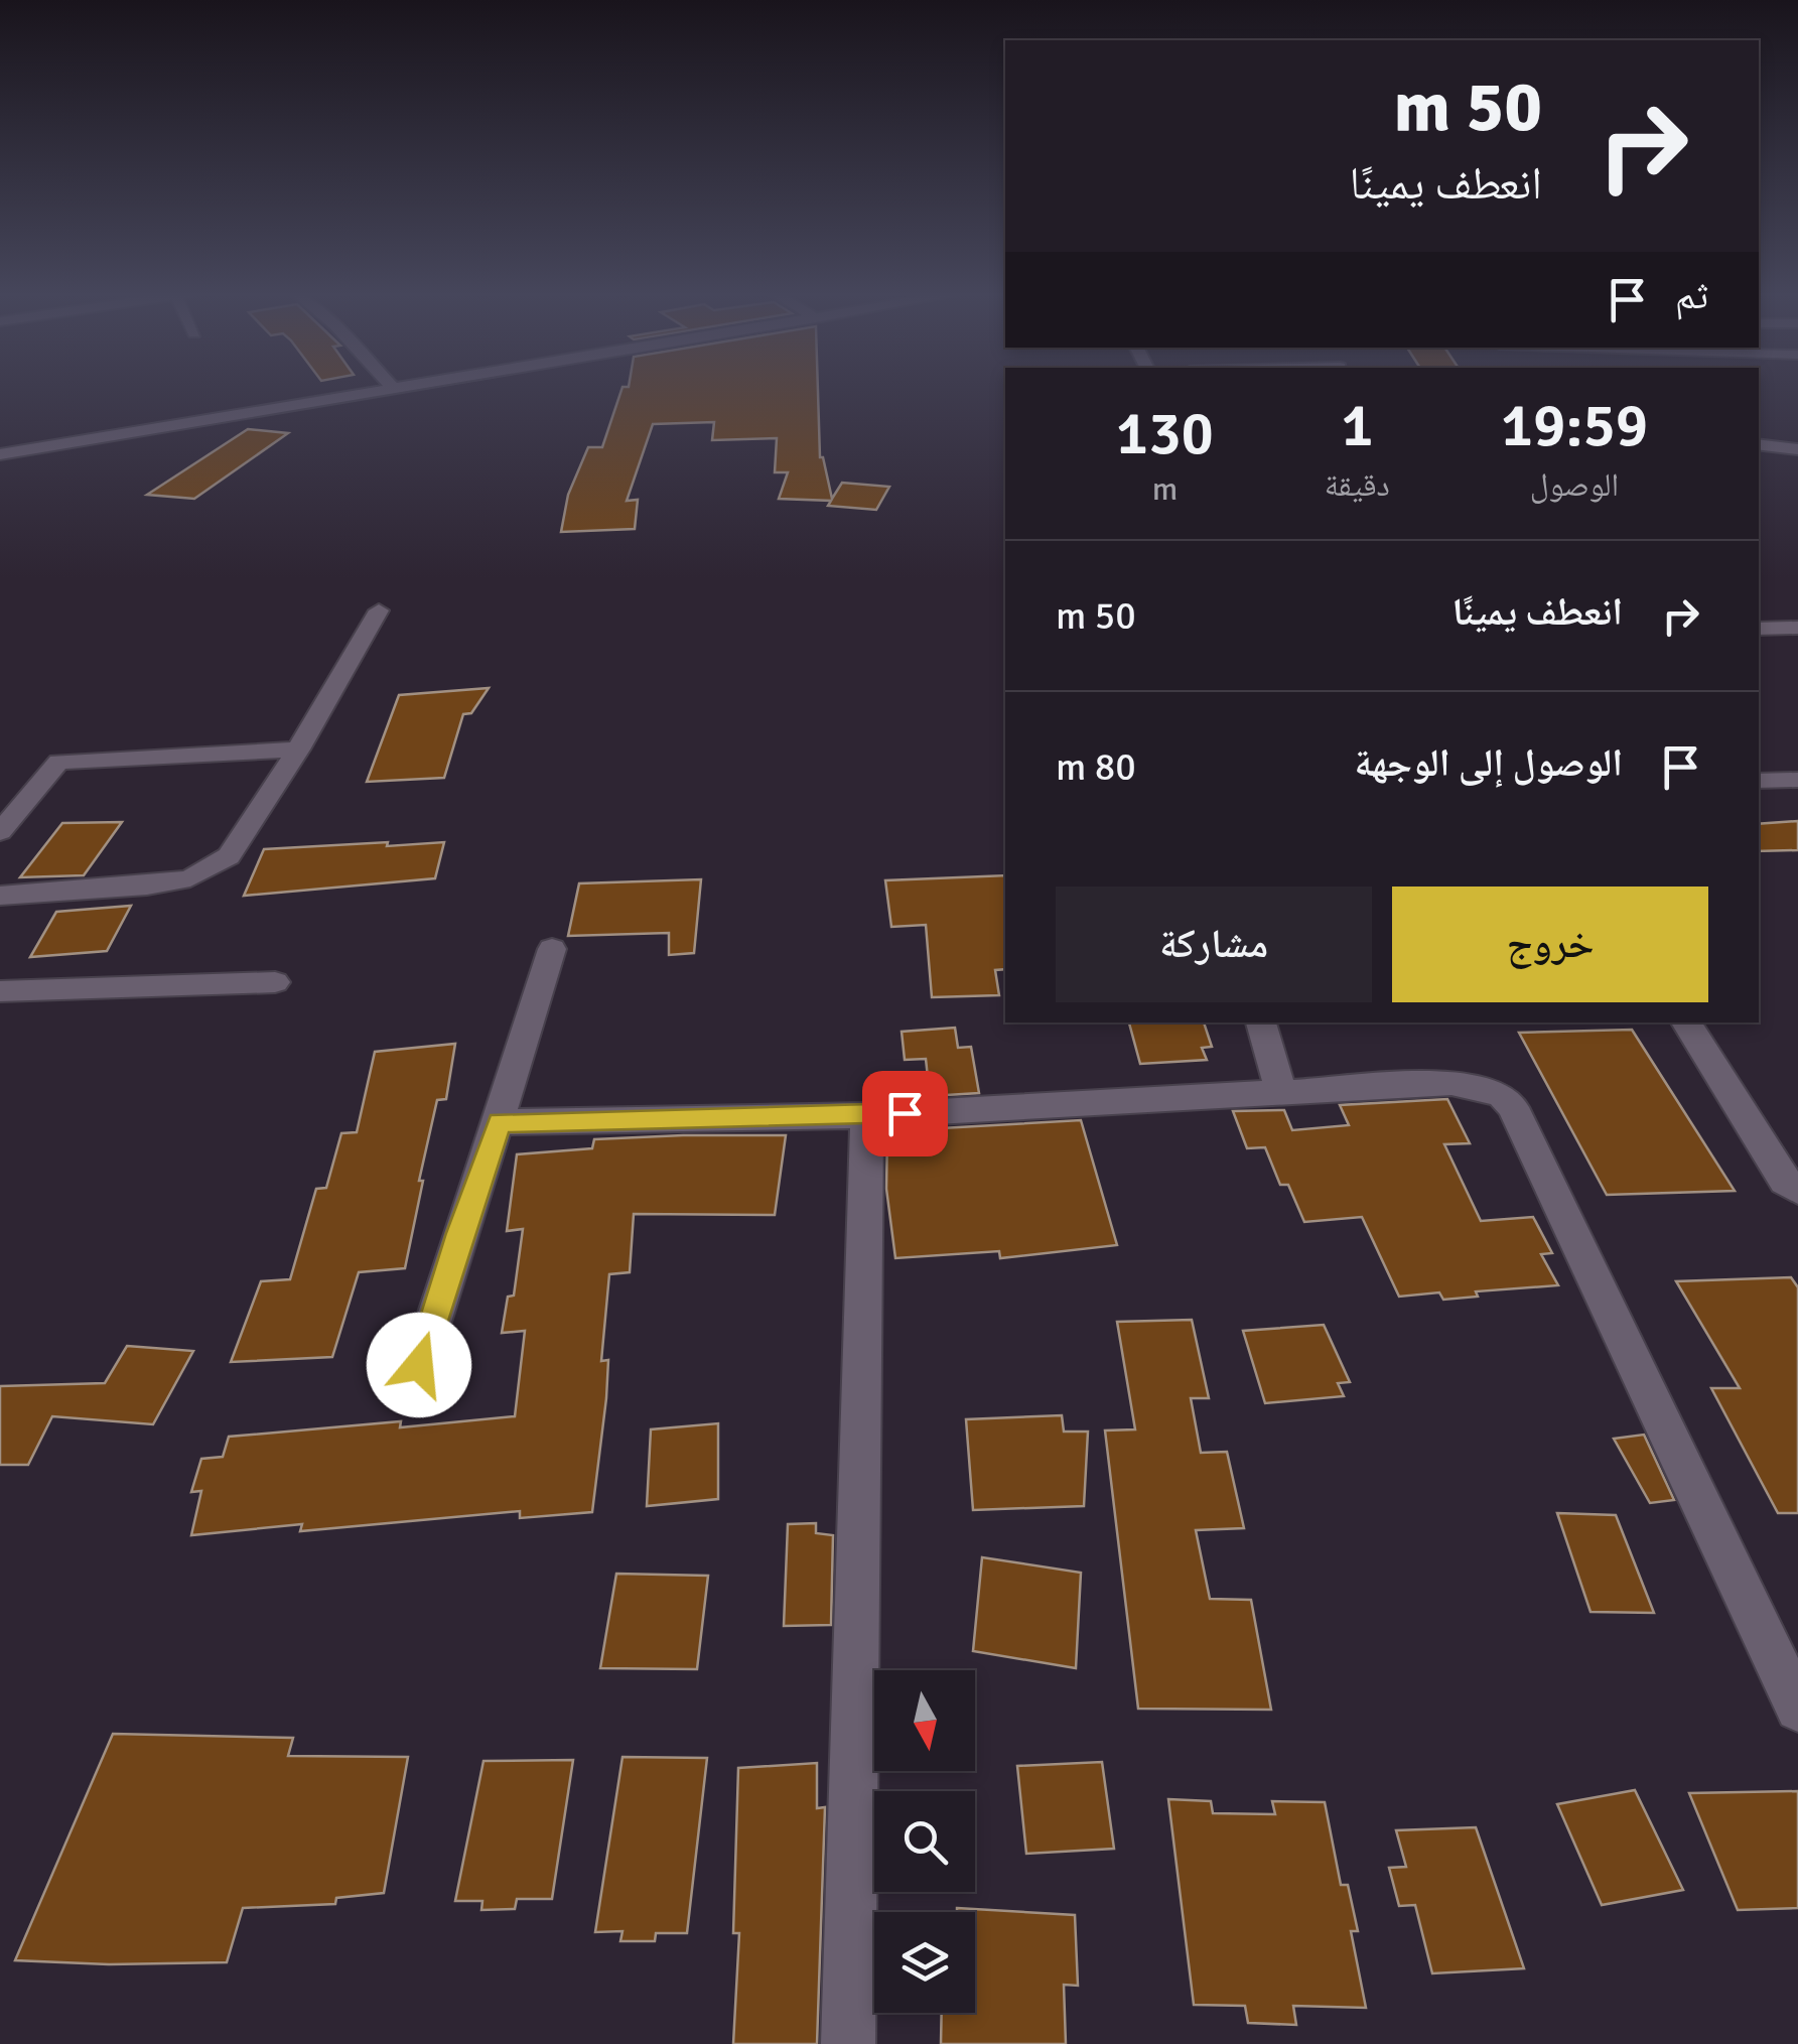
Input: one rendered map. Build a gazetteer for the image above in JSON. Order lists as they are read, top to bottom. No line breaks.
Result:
{"north":"bottom","page":{"turn":["50 m","انعطف يمينًا"],"then":"ثم","eta":["19:59","الوصول","1","دقيقة","130","m"],"list":[{"name":"انعطف يمينًا","value":"50 m"},{"name":"الوصول إلى الوجهة","value":"80 m"}],"buttons":["خروج","مشاركة"]}}
